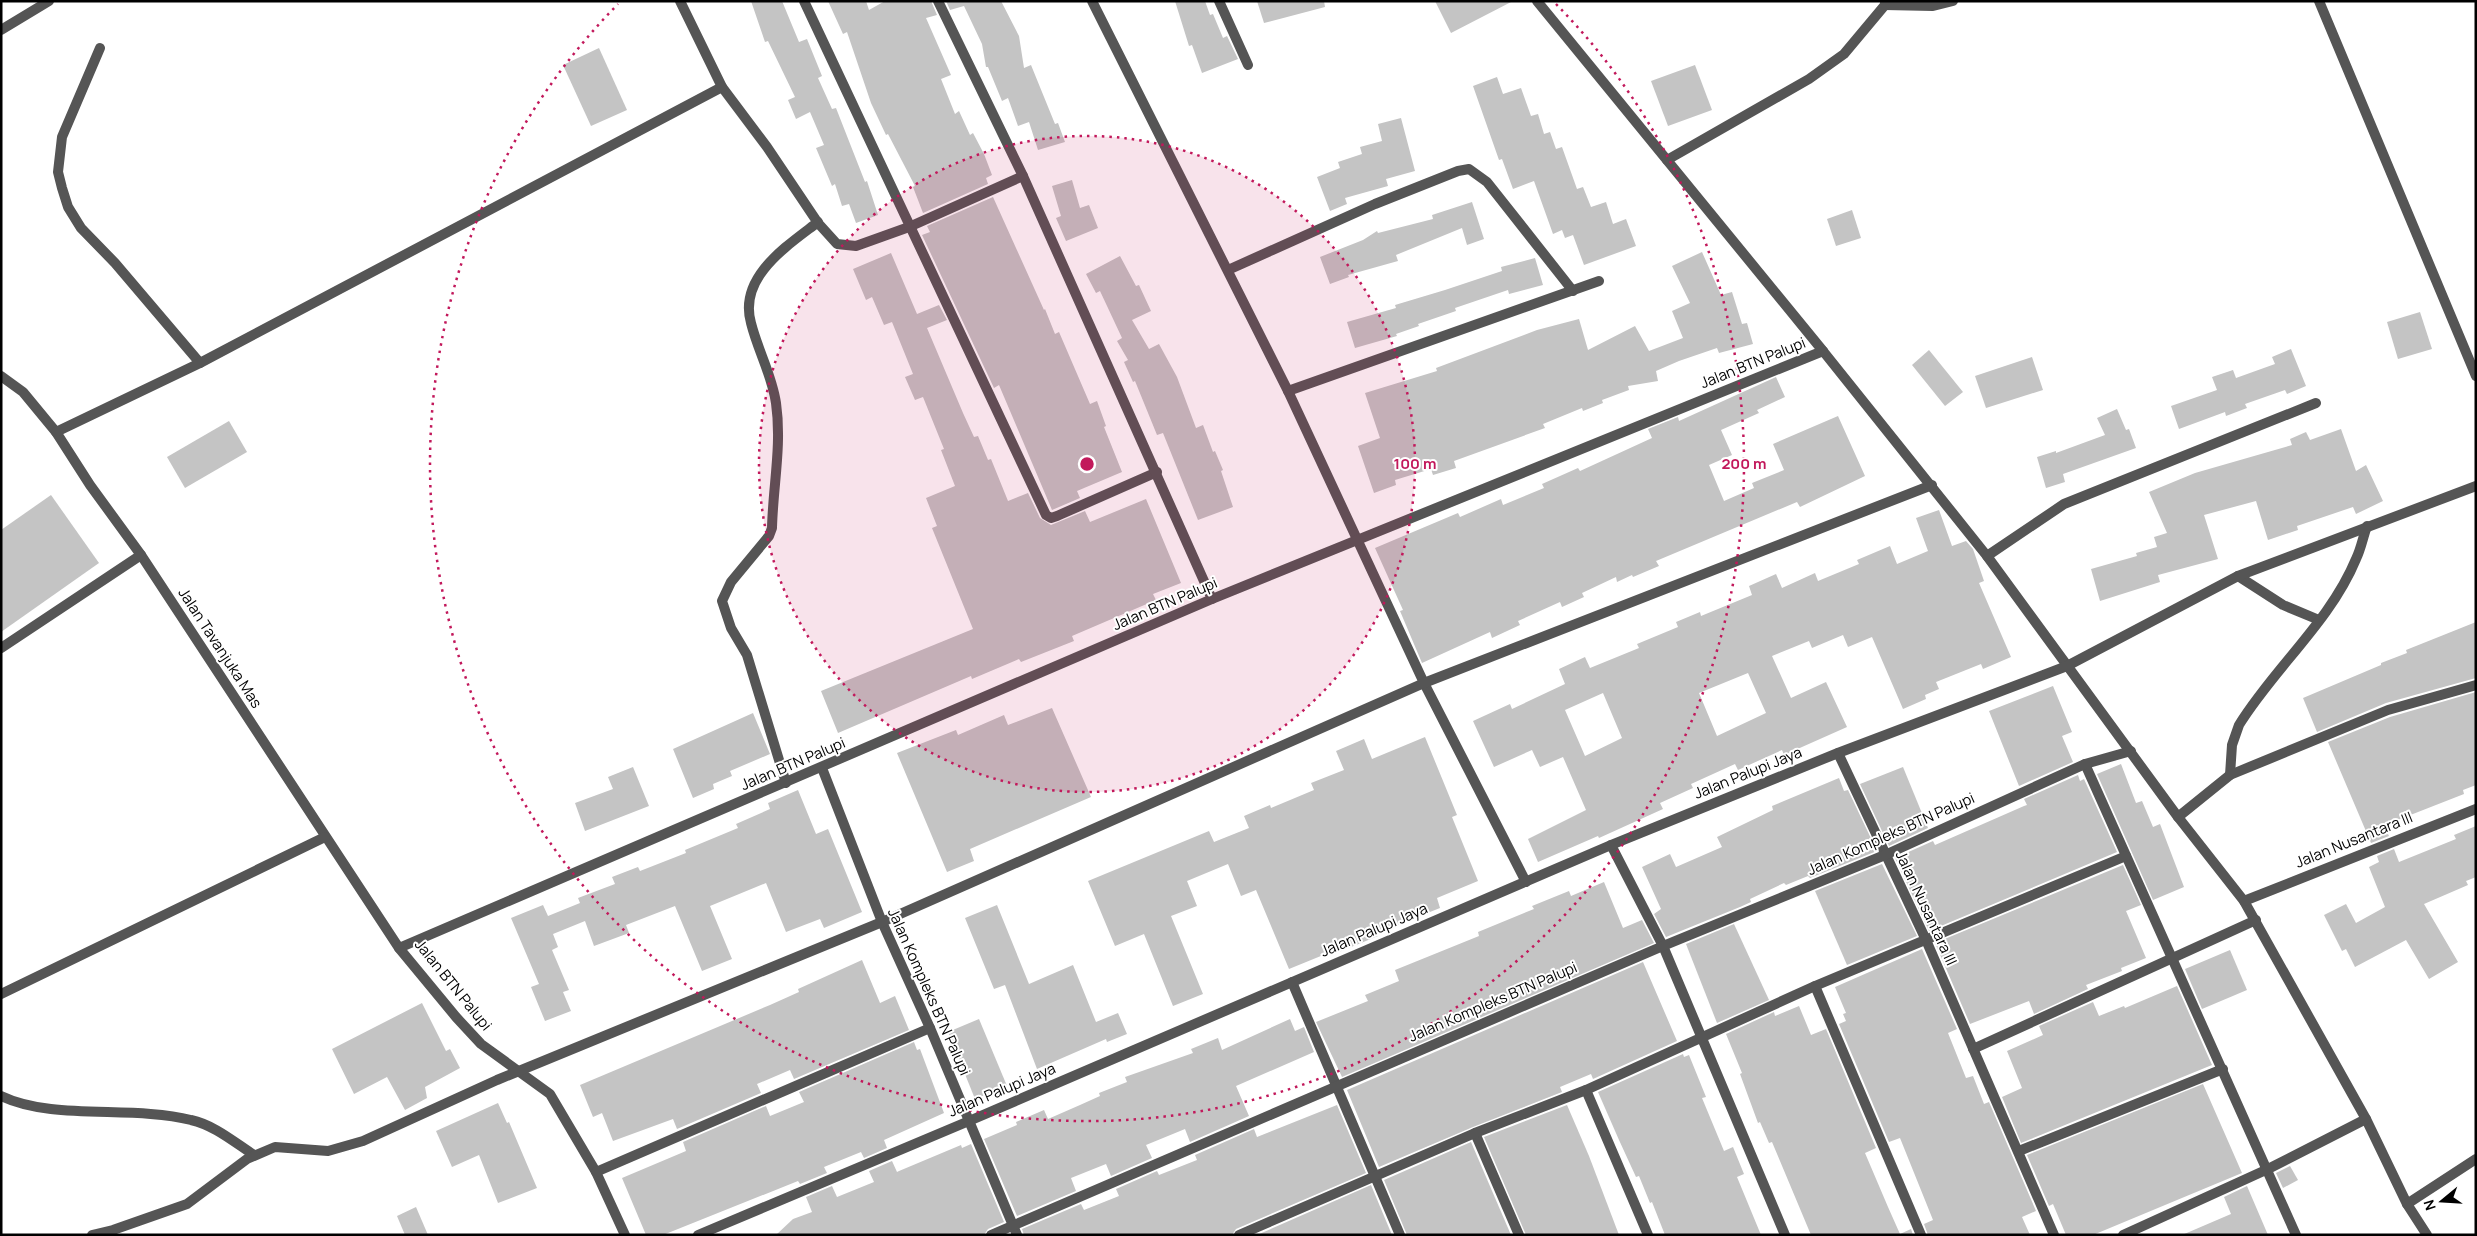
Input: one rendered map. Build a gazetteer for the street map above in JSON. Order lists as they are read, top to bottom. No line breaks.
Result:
{"streets":{"street":["Jalan BTN Palupi","Jalan Tavanjuka Mas","Jalan Palupi Jaya","Jalan Kompleks BTN Palupi","Jalan Nusantara III"]},"crossings":[["Jalan BTN Palupi","Jalan Tavanjuka Mas"],["Jalan BTN Palupi","Jalan Kompleks BTN Palupi"],["Jalan Palupi Jaya","Jalan Kompleks BTN Palupi"],["Jalan Palupi Jaya","Jalan Nusantara III"],["Jalan Kompleks BTN Palupi","Jalan Nusantara III"]],"north":"left","rings":["100 m","200 m"]}
